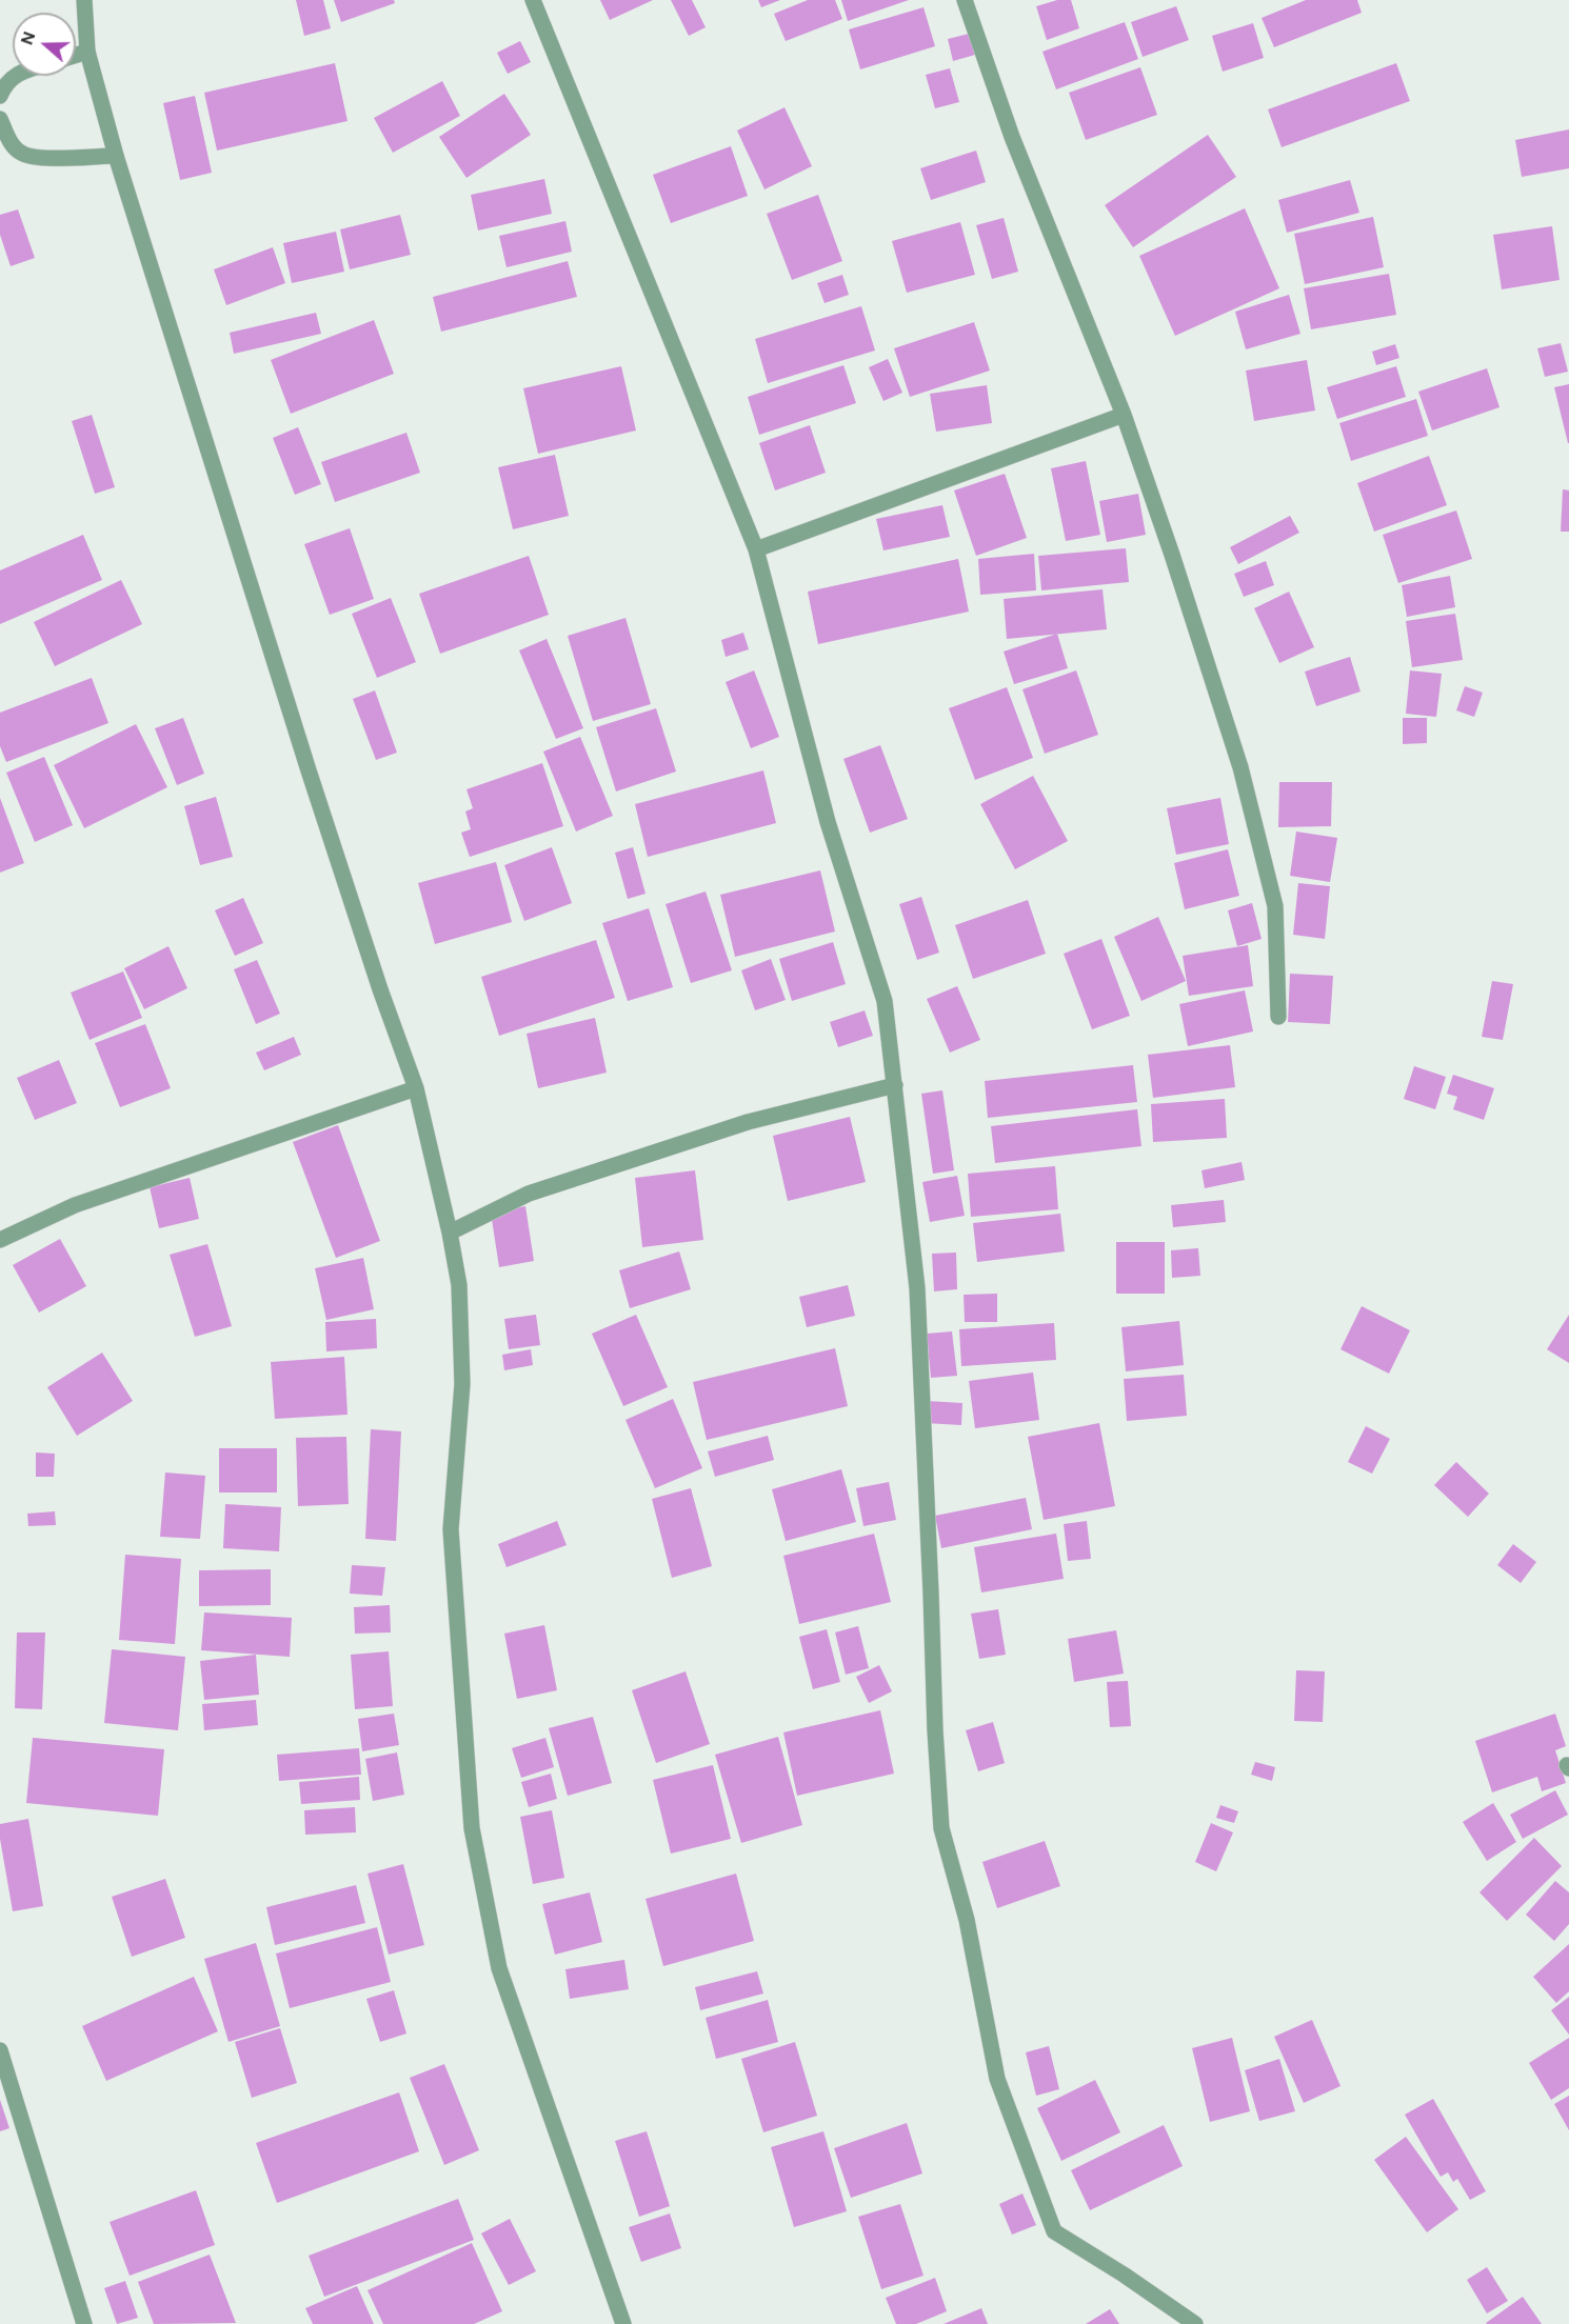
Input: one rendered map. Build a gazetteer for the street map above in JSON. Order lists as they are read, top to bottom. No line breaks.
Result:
{"north":"left"}
